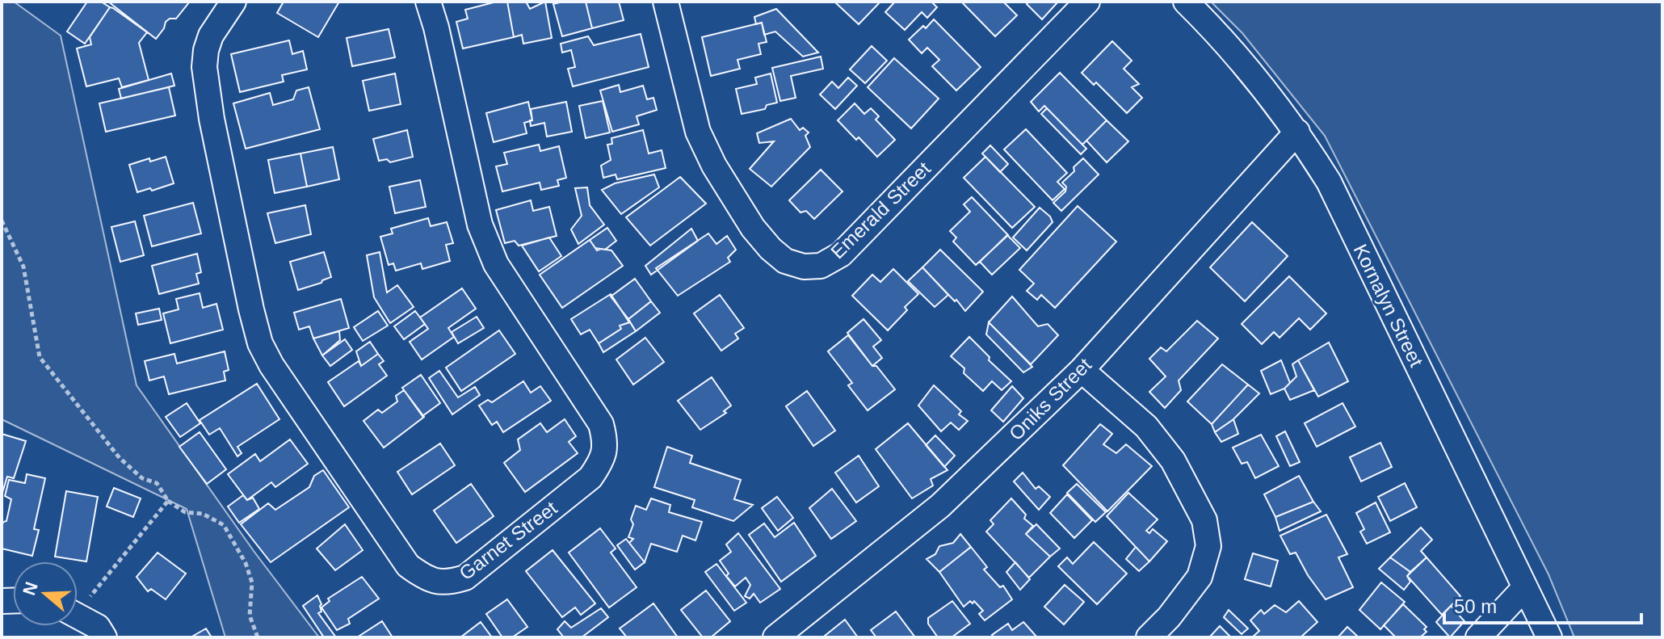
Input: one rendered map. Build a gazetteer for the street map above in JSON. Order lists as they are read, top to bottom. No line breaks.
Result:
{"streets":{"street":["Emerald Street","Kornalyn Street","Oniks Street","Garnet Street"]},"crossings":[["Kornalyn Street","Oniks Street"]],"scale_bar":"50 m","north":"left"}
